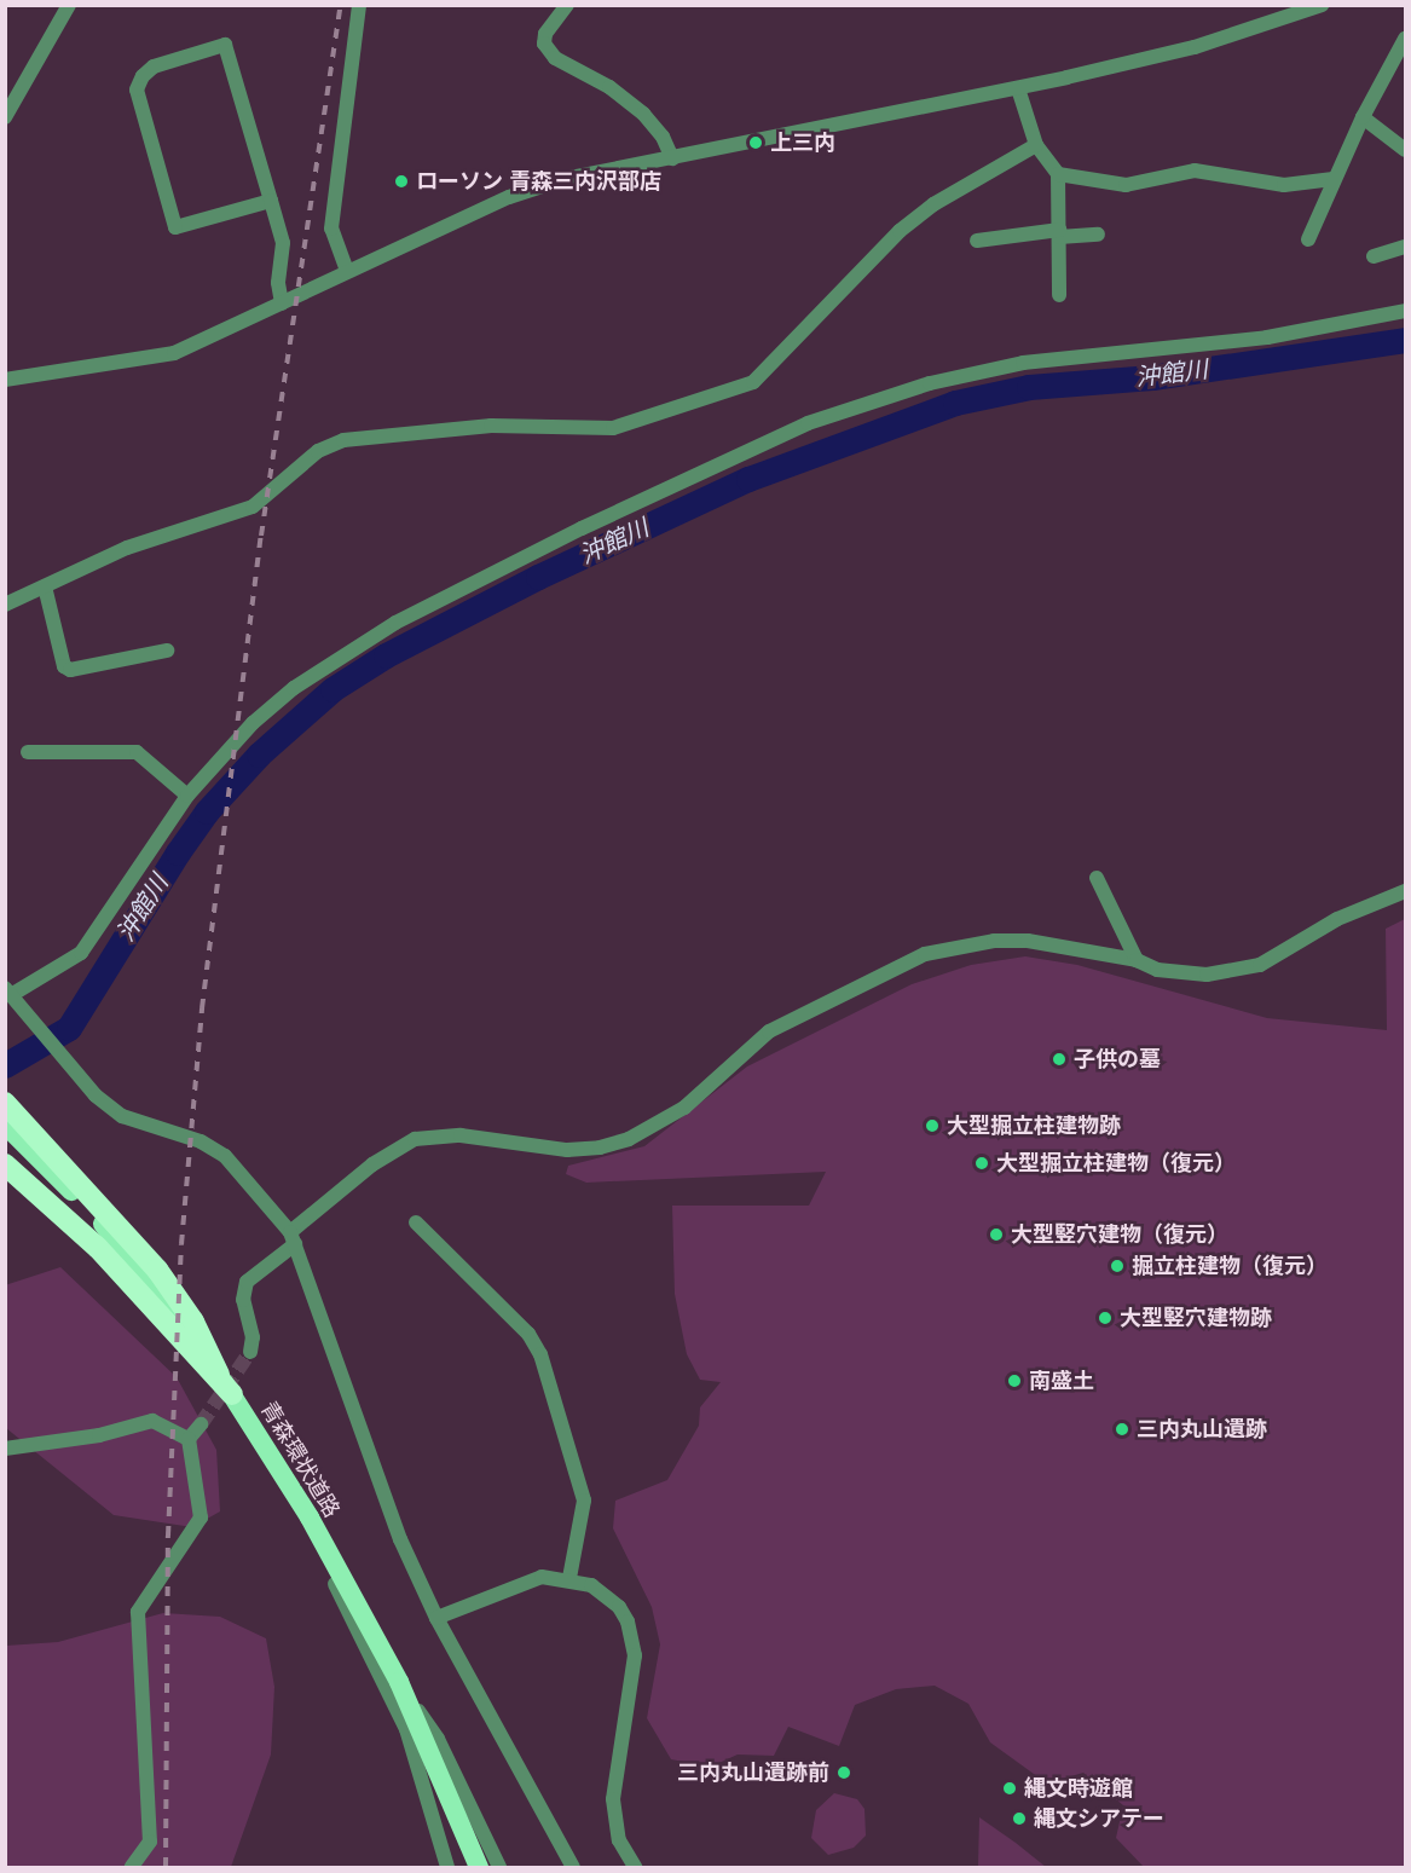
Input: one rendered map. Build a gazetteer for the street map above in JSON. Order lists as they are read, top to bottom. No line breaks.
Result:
{"streets":{"highway":["青森環状道路"]},"water":["沖館川"],"places":["上三内","ローソン 青森三内沢部店","子供の墓","大型掘立柱建物跡","大型掘立柱建物（復元）","大型竪穴建物（復元）","掘立柱建物（復元）","大型竪穴建物跡","南盛土","三内丸山遺跡","三内丸山遺跡前","縄文時遊館","縄文シアテー"]}
